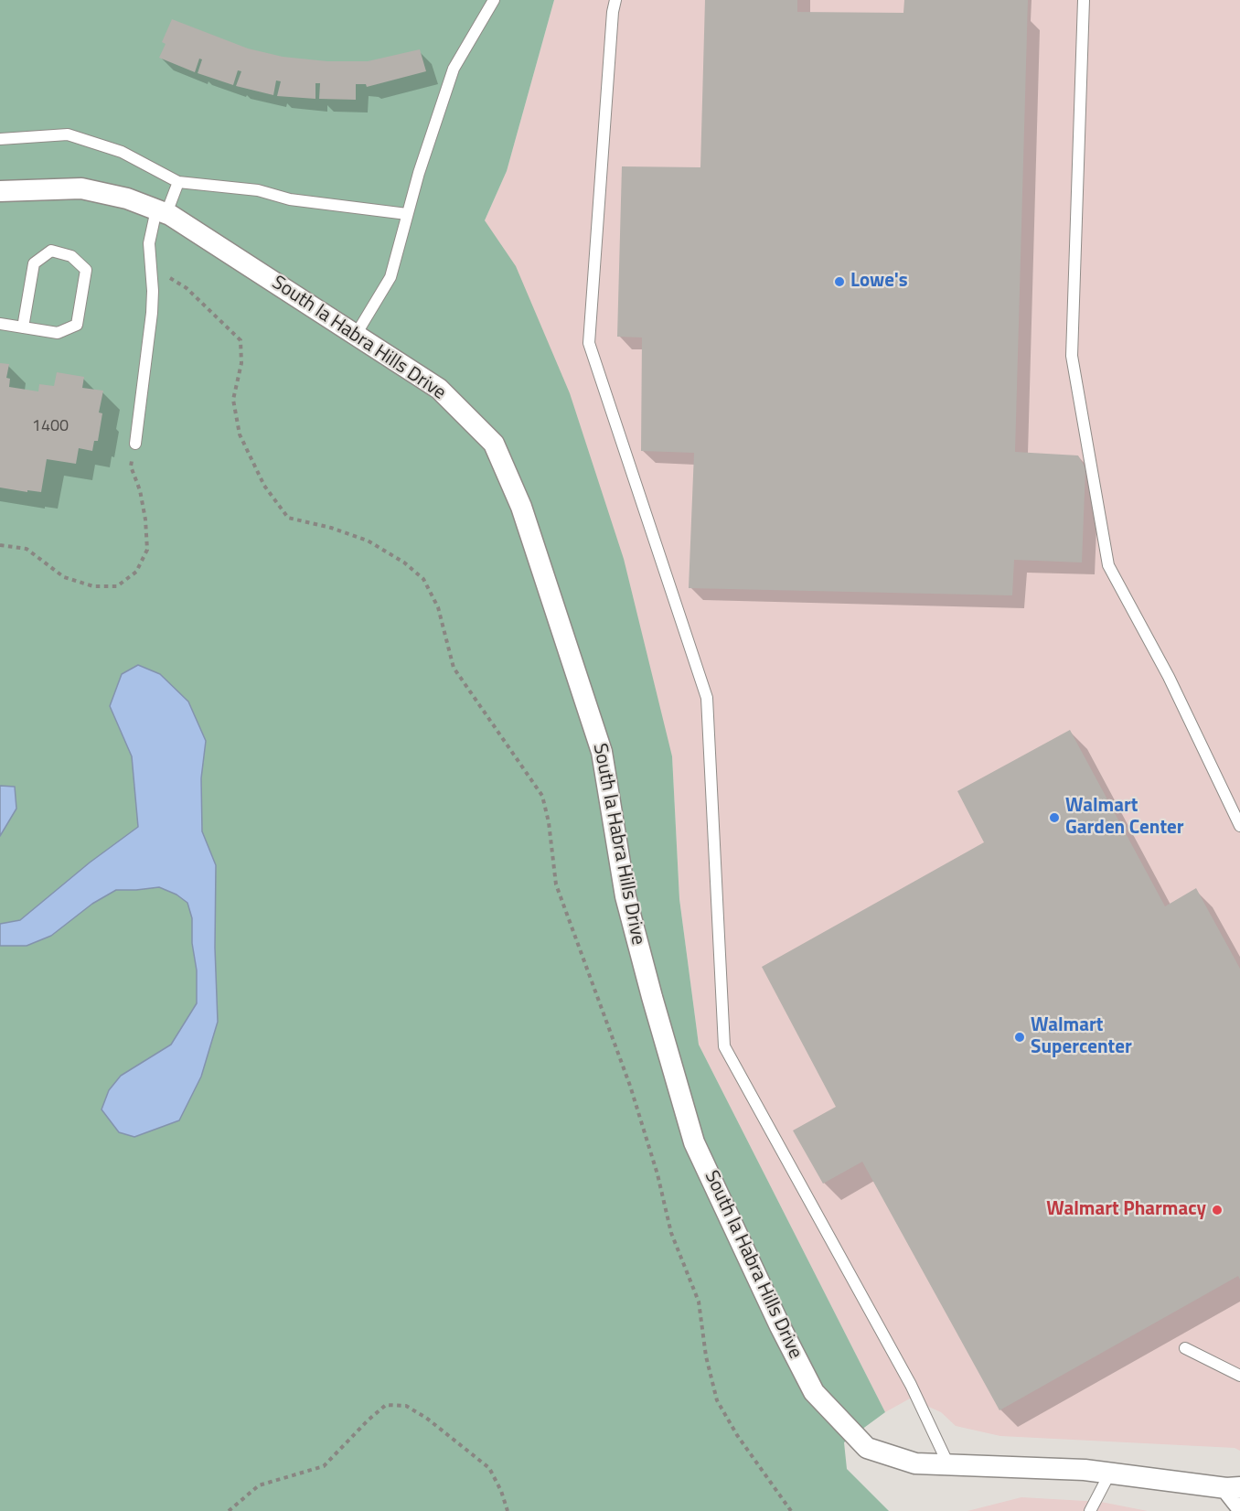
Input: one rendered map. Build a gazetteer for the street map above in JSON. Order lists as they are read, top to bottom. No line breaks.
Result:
{"streets":{"street":["South la Habra Hills Drive"]},"places":["Lowe's","Walmart Garden Center","Walmart Supercenter","Walmart Pharmacy"],"house_numbers":["1400"]}
